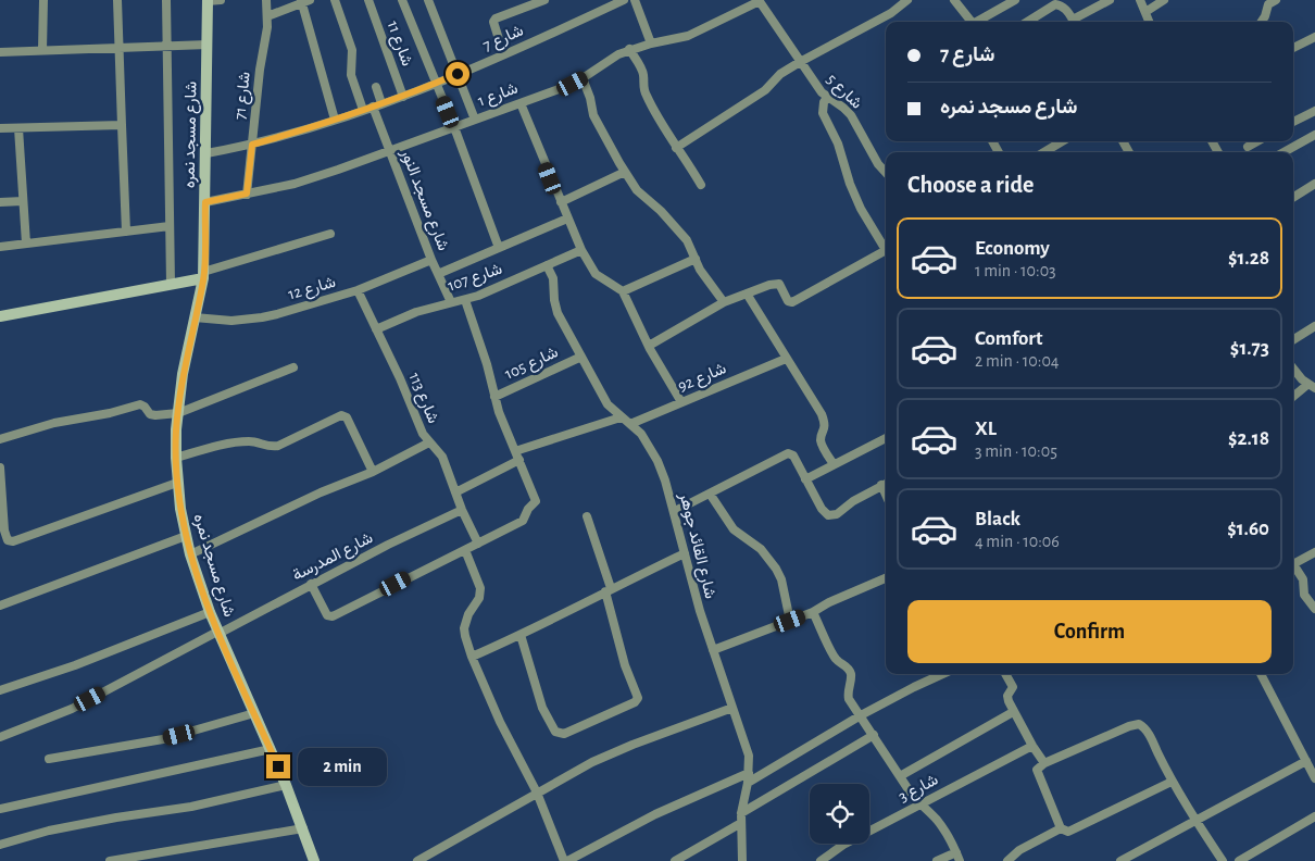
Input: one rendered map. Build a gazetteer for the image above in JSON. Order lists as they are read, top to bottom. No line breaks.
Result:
{"streets":{"street":["شارع 7","شارع 11","شارع 5","شارع 1","شارع 71","شارع مسجد نمره","شارع مسجد النور","شارع 107","شارع 12","شارع 105","شارع 92","شارع 113","شارع القائد جوهر","شارع المدرسة","شارع 3"]},"crossings":[["شارع 7","شارع 11"],["شارع 7","شارع 71"],["شارع 7","شارع مسجد نمره"],["شارع 7","شارع مسجد النور"],["شارع 5","شارع 1"],["شارع 1","شارع 71"],["شارع 1","شارع مسجد نمره"],["شارع 1","شارع مسجد النور"],["شارع مسجد نمره","شارع 12"],["شارع مسجد نمره","شارع المدرسة"],["شارع مسجد النور","شارع 107"],["شارع مسجد النور","شارع 12"],["شارع 107","شارع 113"],["شارع 107","شارع القائد جوهر"],["شارع 12","شارع 113"],["شارع 105","شارع القائد جوهر"],["شارع 92","شارع القائد جوهر"],["شارع 113","شارع المدرسة"]],"page":{"banner":["شارع 7","شارع مسجد نمره"],"heading":"Choose a ride","list":[{"name":"Economy","note":"1 min · 10:03","value":"$1.28"},{"name":"Comfort","note":"2 min · 10:04","value":"$1.73"},{"name":"XL","note":"3 min · 10:05","value":"$2.18"},{"name":"Black","note":"4 min · 10:06","value":"$1.60"}],"buttons":"Confirm","bubble":"2 min"}}
